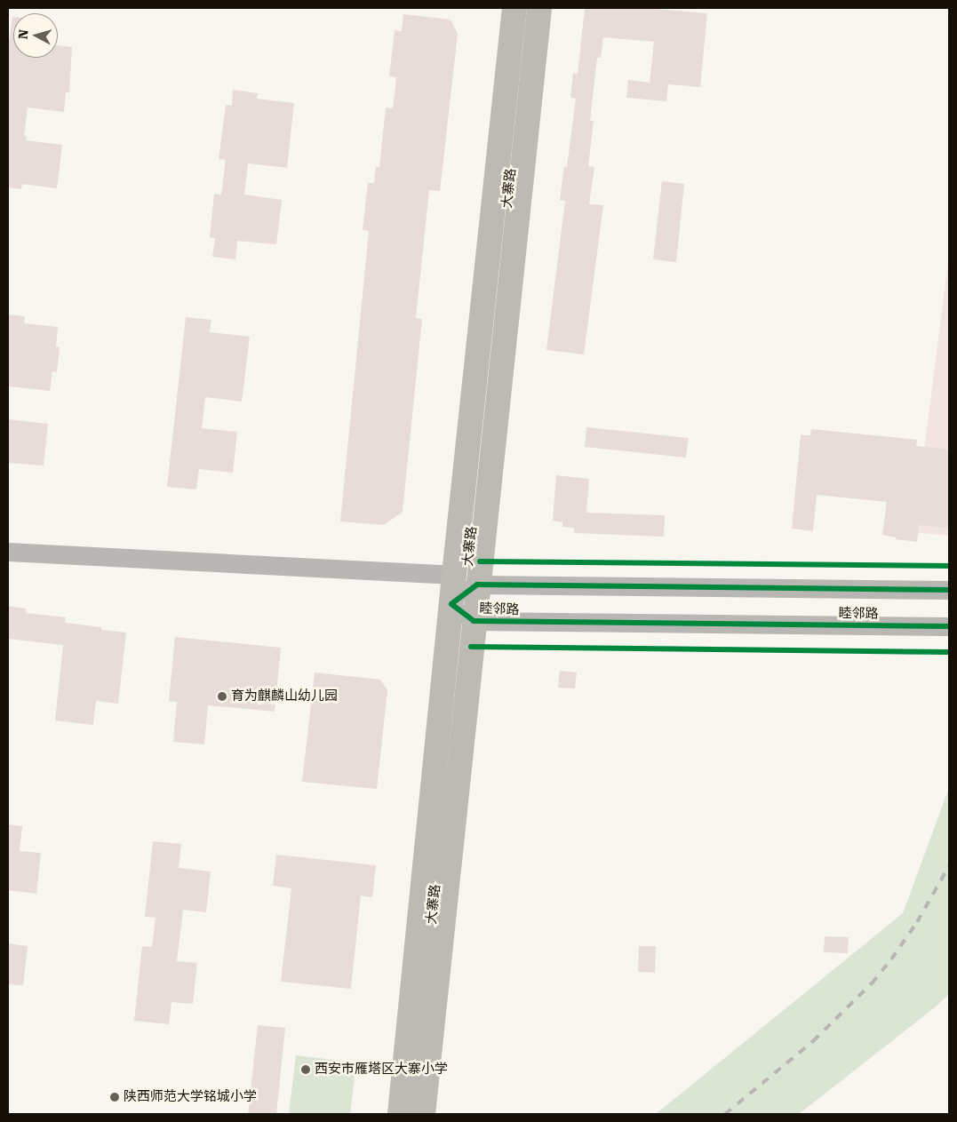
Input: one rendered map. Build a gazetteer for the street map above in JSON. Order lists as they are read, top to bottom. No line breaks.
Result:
{"streets":{"main road":["大寨路"],"street":["睦邻路"]},"crossings":[["大寨路","睦邻路"]],"places":["育为麒麟山幼儿园","西安市雁塔区大寨小学","陕西师范大学铭城小学"],"north":"left"}
